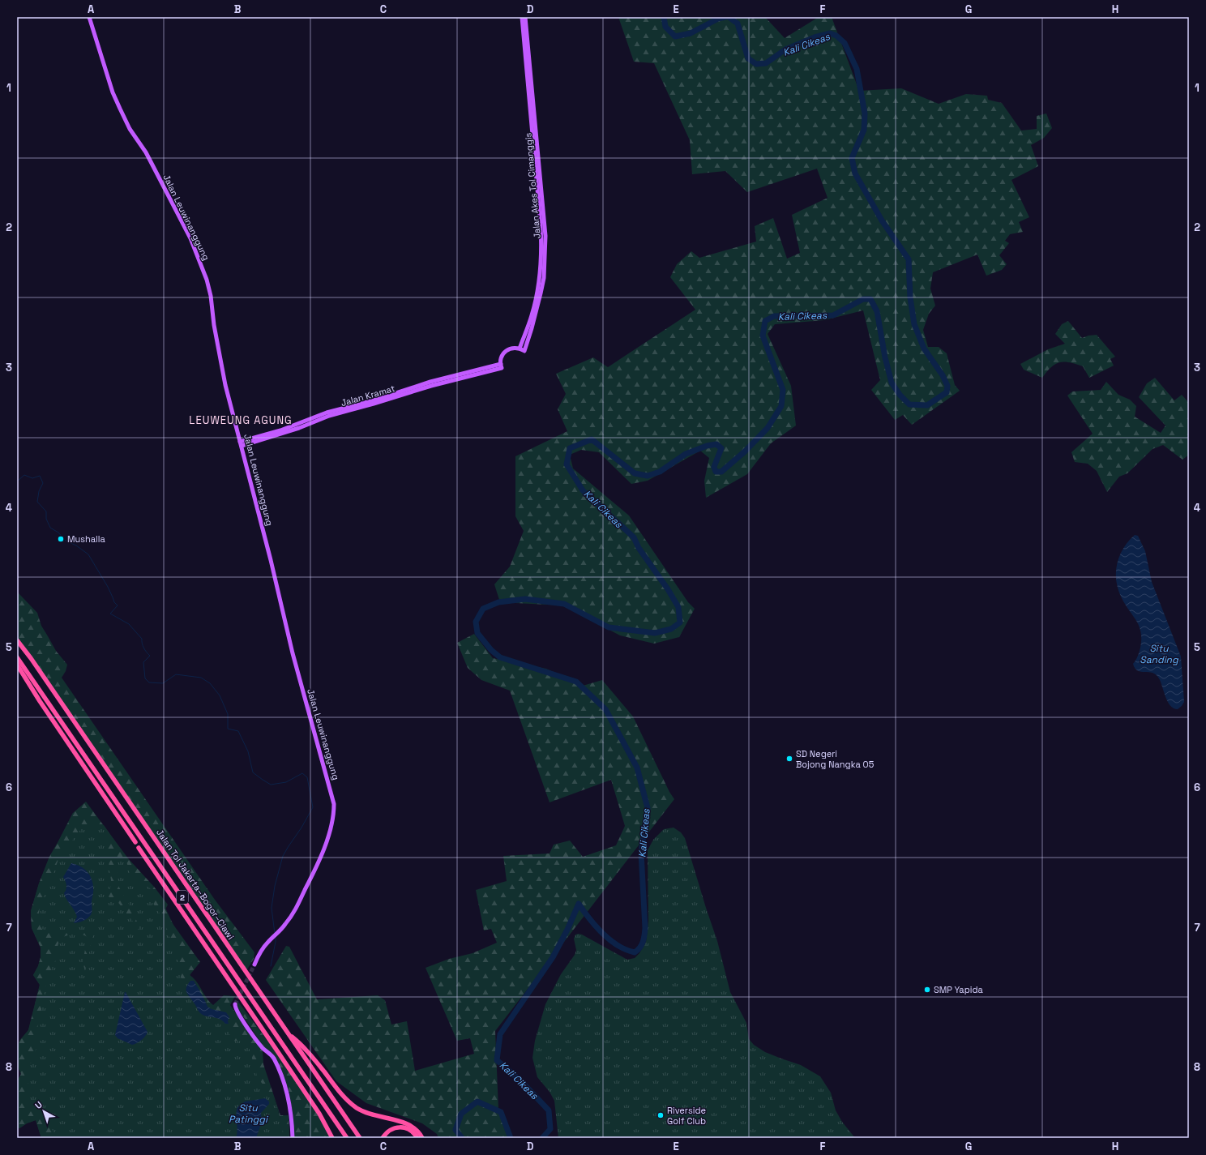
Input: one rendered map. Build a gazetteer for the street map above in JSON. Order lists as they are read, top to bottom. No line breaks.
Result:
{"streets":{"highway":["Jalan Tol Jakarta–Bogor–Ciawi","2"],"main road":["Jalan Akes Tol Cimanggis","Jalan Leuwinanggung","Jalan Kramat"]},"crossings":[["Jalan Akes Tol Cimanggis","Jalan Kramat"],["Jalan Leuwinanggung","Jalan Kramat"]],"districts":["LEUWEUNG AGUNG"],"water":["Kali Cikeas","Situ Sanding","Situ Patinggi"],"places":["Mushalla","SD Negeri Bojong Nangka 05","SMP Yapida","Riverside Golf Club"],"north":"top left","grid":{"columns":["A","B","C","D","E","F","G","H"],"rows":["1","2","3","4","5","6","7","8"]}}
